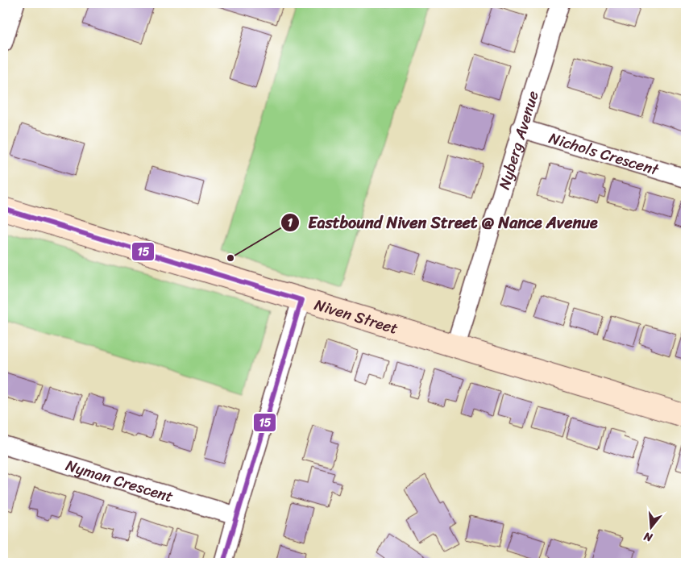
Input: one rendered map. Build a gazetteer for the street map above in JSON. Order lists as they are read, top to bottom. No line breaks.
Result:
{"streets":{"street":["Nyberg Avenue","Nichols Crescent","Niven Street","Nyman Crescent"]},"crossings":[["Nyberg Avenue","Nichols Crescent"],["Nyberg Avenue","Niven Street"]],"places":["Eastbound Niven Street @ Nance Avenue"],"lines":["transit line 15"],"north":"bottom"}
